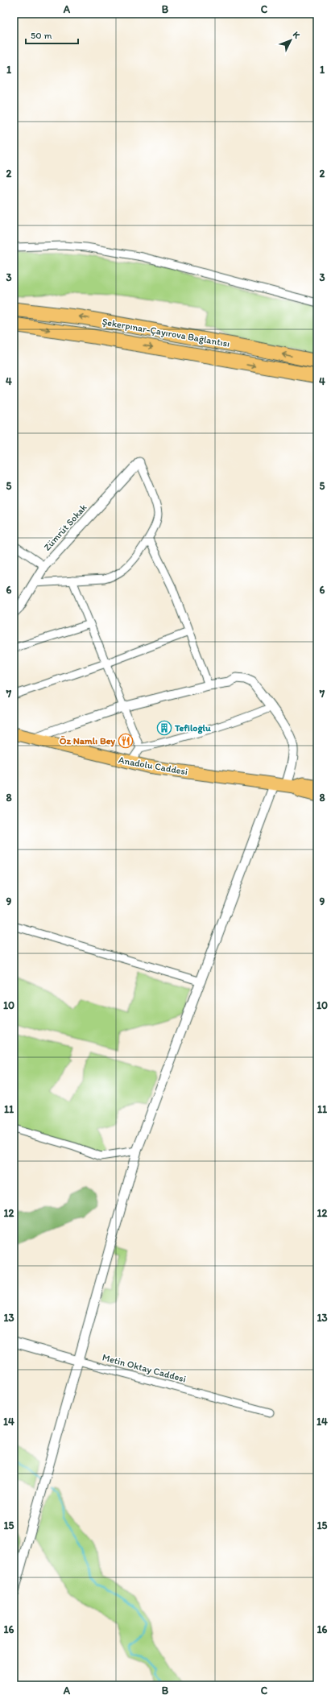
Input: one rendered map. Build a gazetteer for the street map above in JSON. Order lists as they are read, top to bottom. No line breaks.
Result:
{"streets":{"highway":["Şekerpınar-Çayırova Bağlantısı"],"main road":["Anadolu Caddesi"],"street":["Zümrüt Sokak","Metin Oktay Caddesi"]},"places":{"building":["Tefiloğlu"],"restaurant":["Öz Namlı Bey"]},"scale_bar":"50 m","north":"top right","grid":{"columns":["A","B","C"],"rows":["1","2","3","4","5","6","7","8","9","10","11","12","13","14","15","16"]}}
